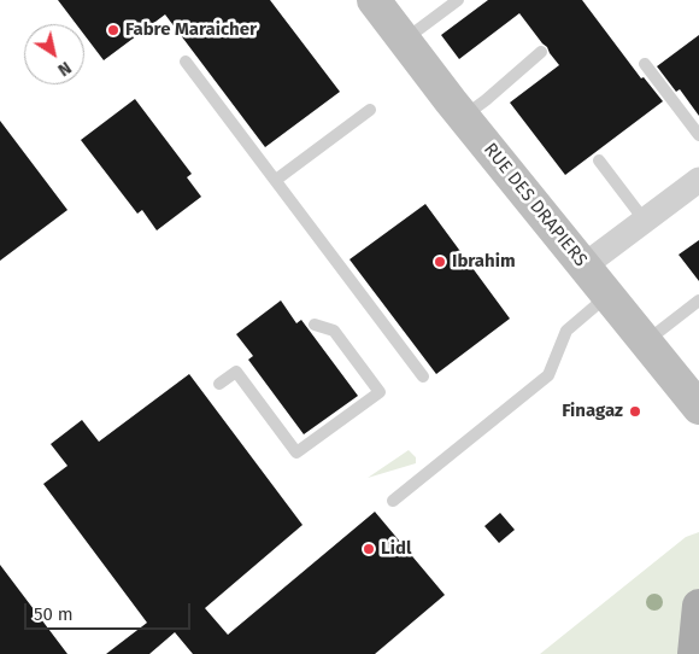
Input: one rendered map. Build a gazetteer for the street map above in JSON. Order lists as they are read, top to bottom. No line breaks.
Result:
{"streets":{"street":["RUE DES DRAPIERS"]},"places":["Fabre Maraicher","Ibrahim","Finagaz","Lidl"],"scale_bar":"50 m","north":"bottom right"}
